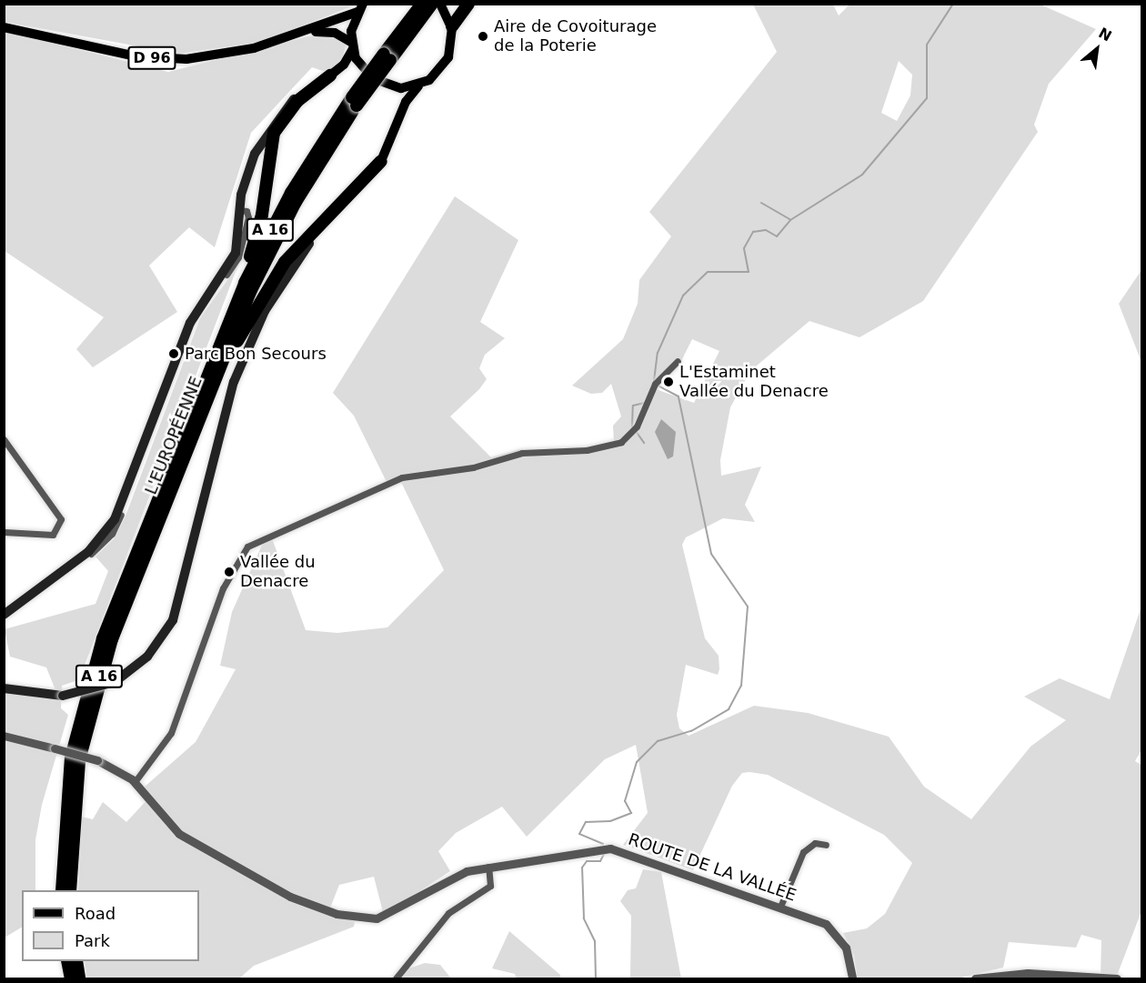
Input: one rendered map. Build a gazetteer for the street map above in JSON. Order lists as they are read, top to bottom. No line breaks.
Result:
{"streets":{"highway":["A 16","L'EUROPÉENNE"],"main road":["D 96"],"street":["ROUTE DE LA VALLÉE"]},"places":["Aire de Covoiturage de la Poterie","Parc Bon Secours","L'Estaminet Vallée du Denacre","Vallée du Denacre"],"legend":["Road","Park"],"north":"top right"}
